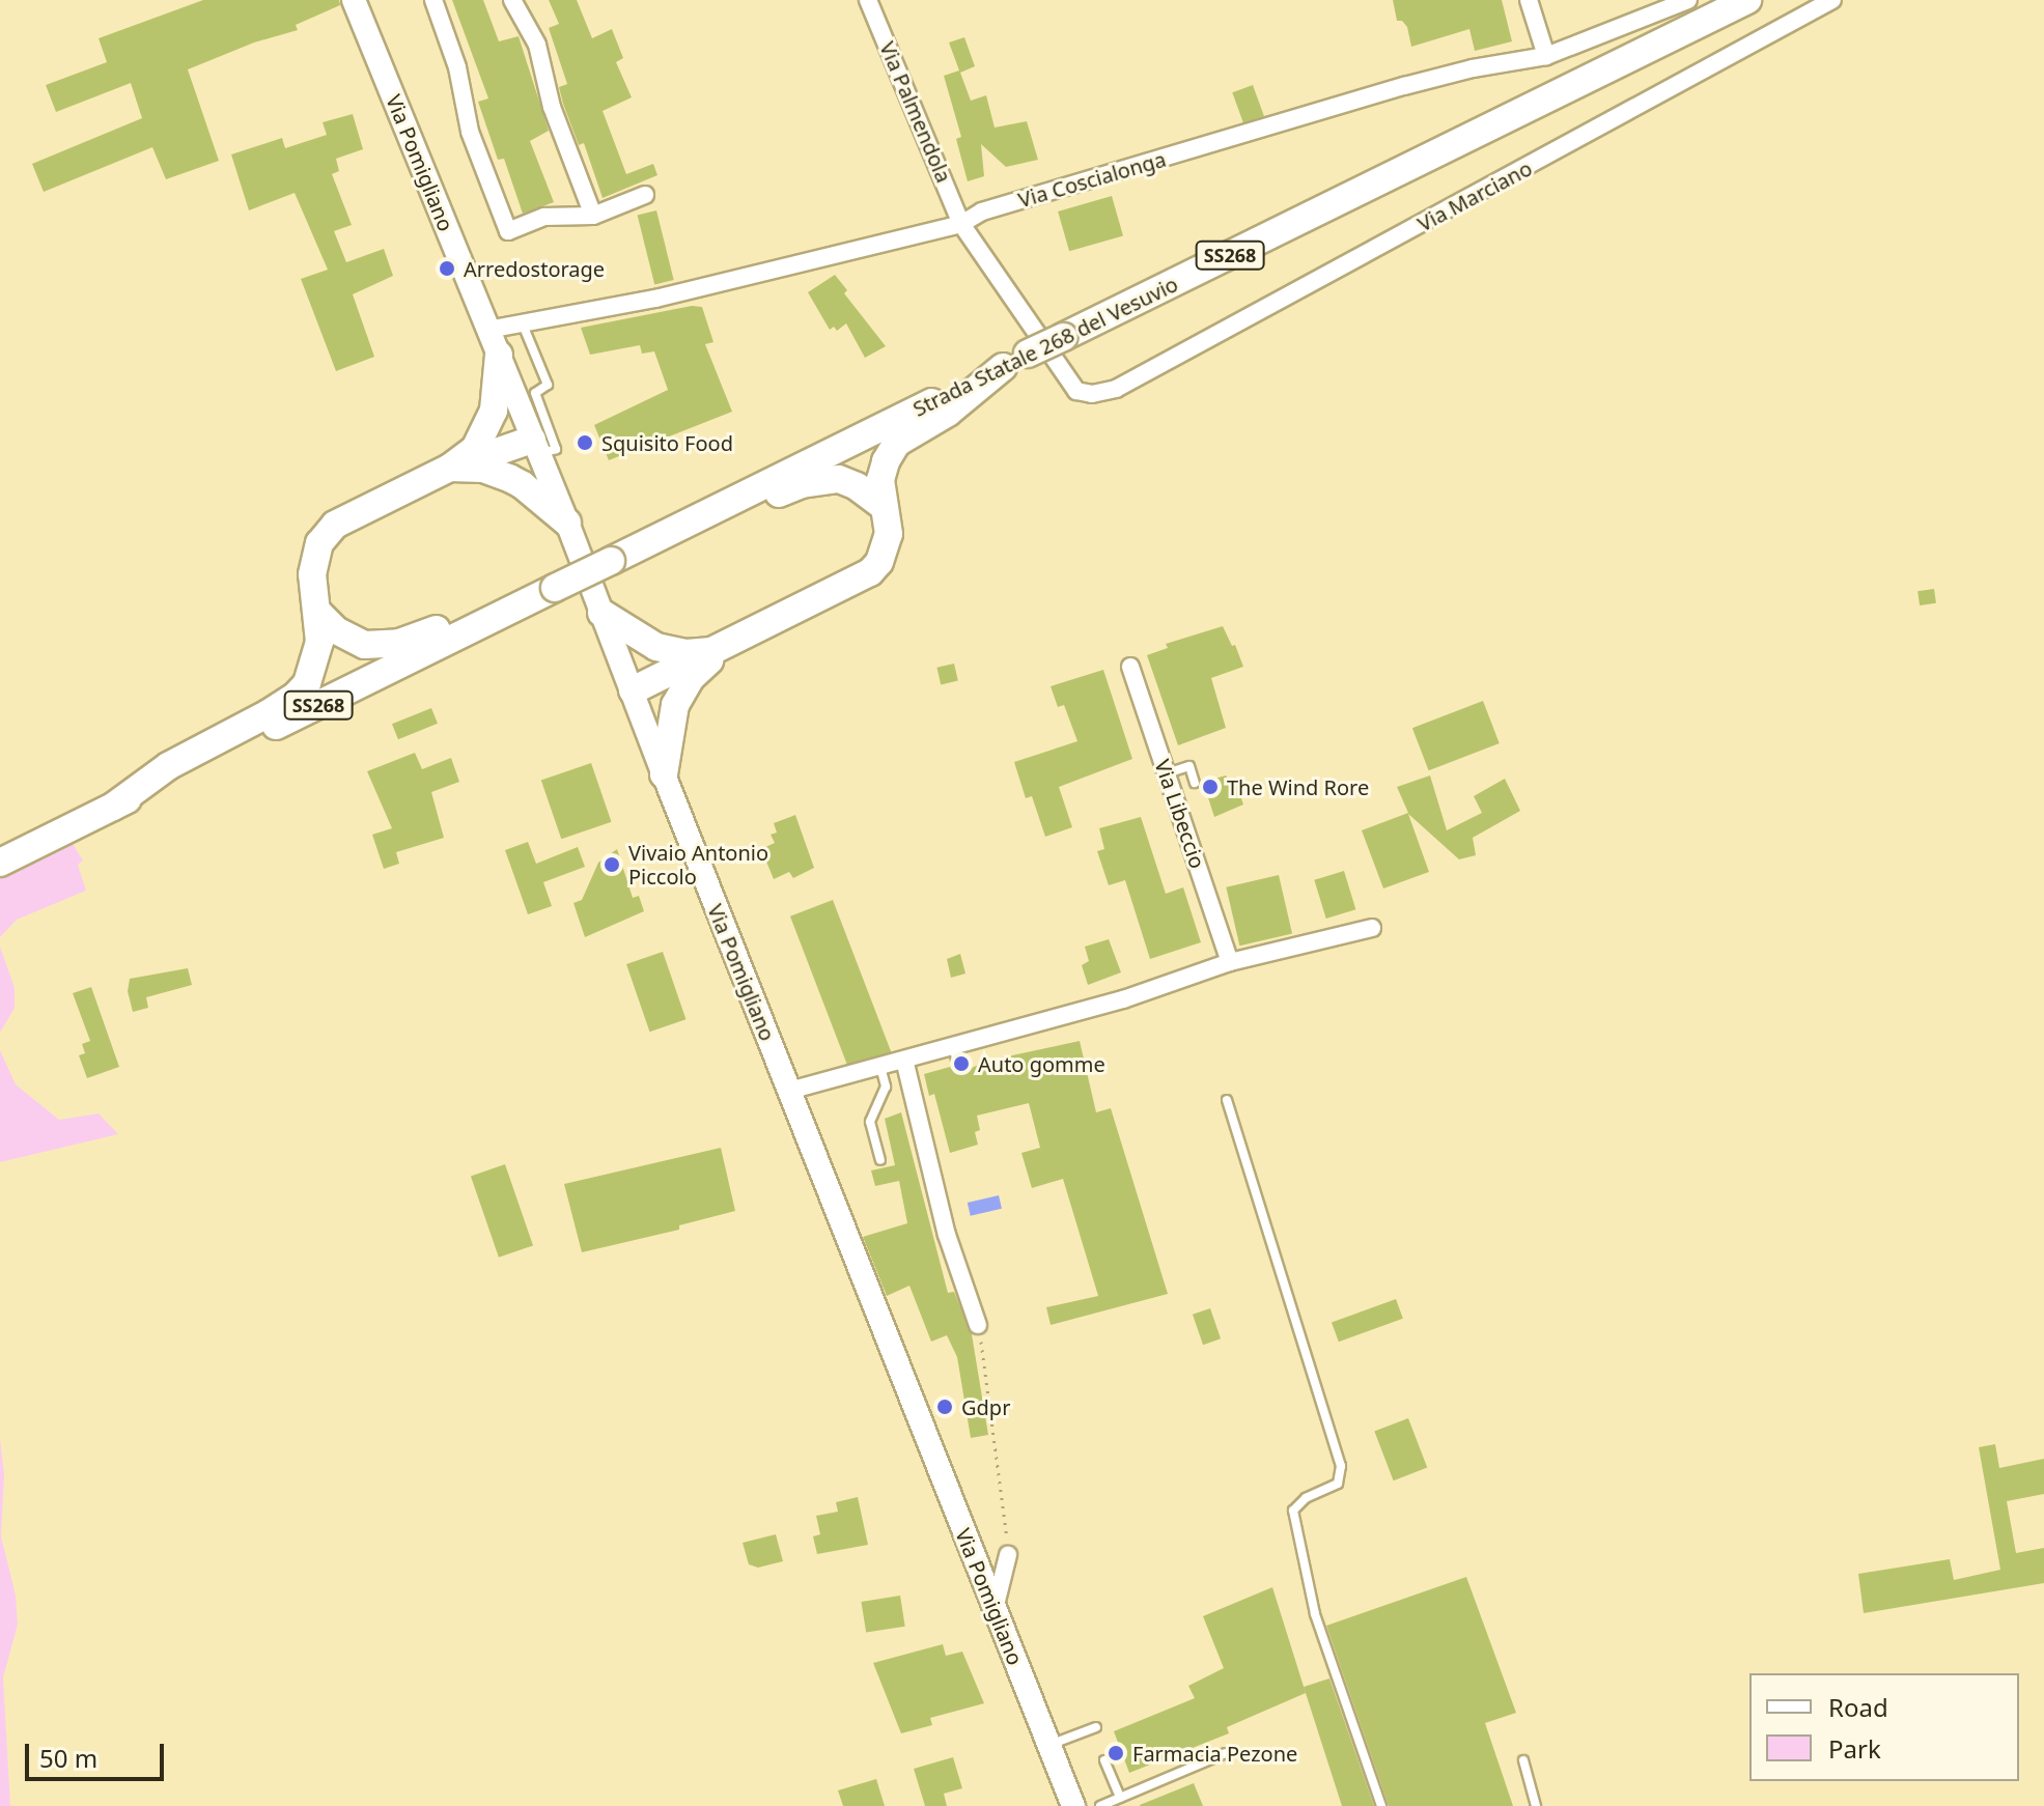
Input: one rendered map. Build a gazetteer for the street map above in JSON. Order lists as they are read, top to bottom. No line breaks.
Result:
{"streets":{"highway":["SS268","Strada Statale 268 del Vesuvio"],"main road":["Via Pomigliano"],"street":["Via Palmendola","Via Coscialonga","Via Marciano","Via Libeccio"]},"crossings":[["Via Palmendola","Via Coscialonga"],["Via Palmendola","Via Marciano"],["Via Pomigliano","Via Coscialonga"],["Via Pomigliano","SS268"],["SS268","Strada Statale 268 del Vesuvio"]],"places":["Arredostorage","Squisito Food","The Wind Rore","Vivaio Antonio Piccolo","Auto gomme","Gdpr","Farmacia Pezone"],"legend":["Road","Park"],"scale_bar":"50 m"}
